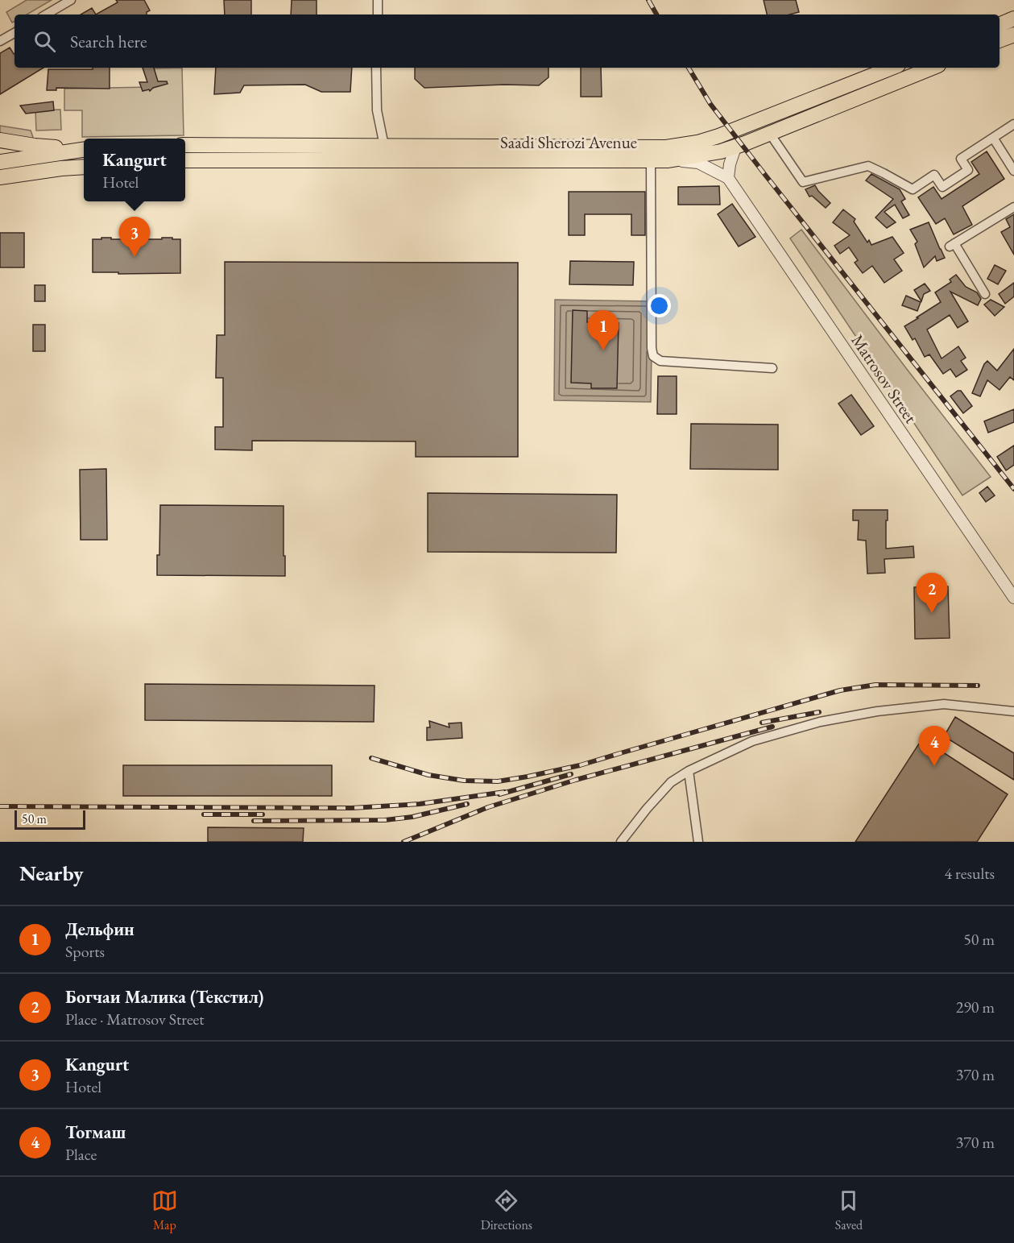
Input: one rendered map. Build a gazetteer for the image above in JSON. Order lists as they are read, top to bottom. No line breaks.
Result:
{"streets":{"highway":["Saadi Sherozi Avenue"],"street":["Matrosov Street"]},"crossings":[["Saadi Sherozi Avenue","Matrosov Street"]],"scale_bar":"50 m","page":{"search":"Search here","popup":["Kangurt","Hotel"],"pins":["3","1","2","4"],"scale":"50 m","heading":["Nearby","4 results"],"list":[{"mark":"1","name":"Дельфин","note":"Sports","value":"50 m"},{"mark":"2","name":"Богчаи Малика (Текстил)","note":"Place · Matrosov Street","value":"290 m"},{"mark":"3","name":"Kangurt","note":"Hotel","value":"370 m"},{"mark":"4","name":"Тогмаш","note":"Place","value":"370 m"}],"nav":["Map","Directions","Saved"]}}
